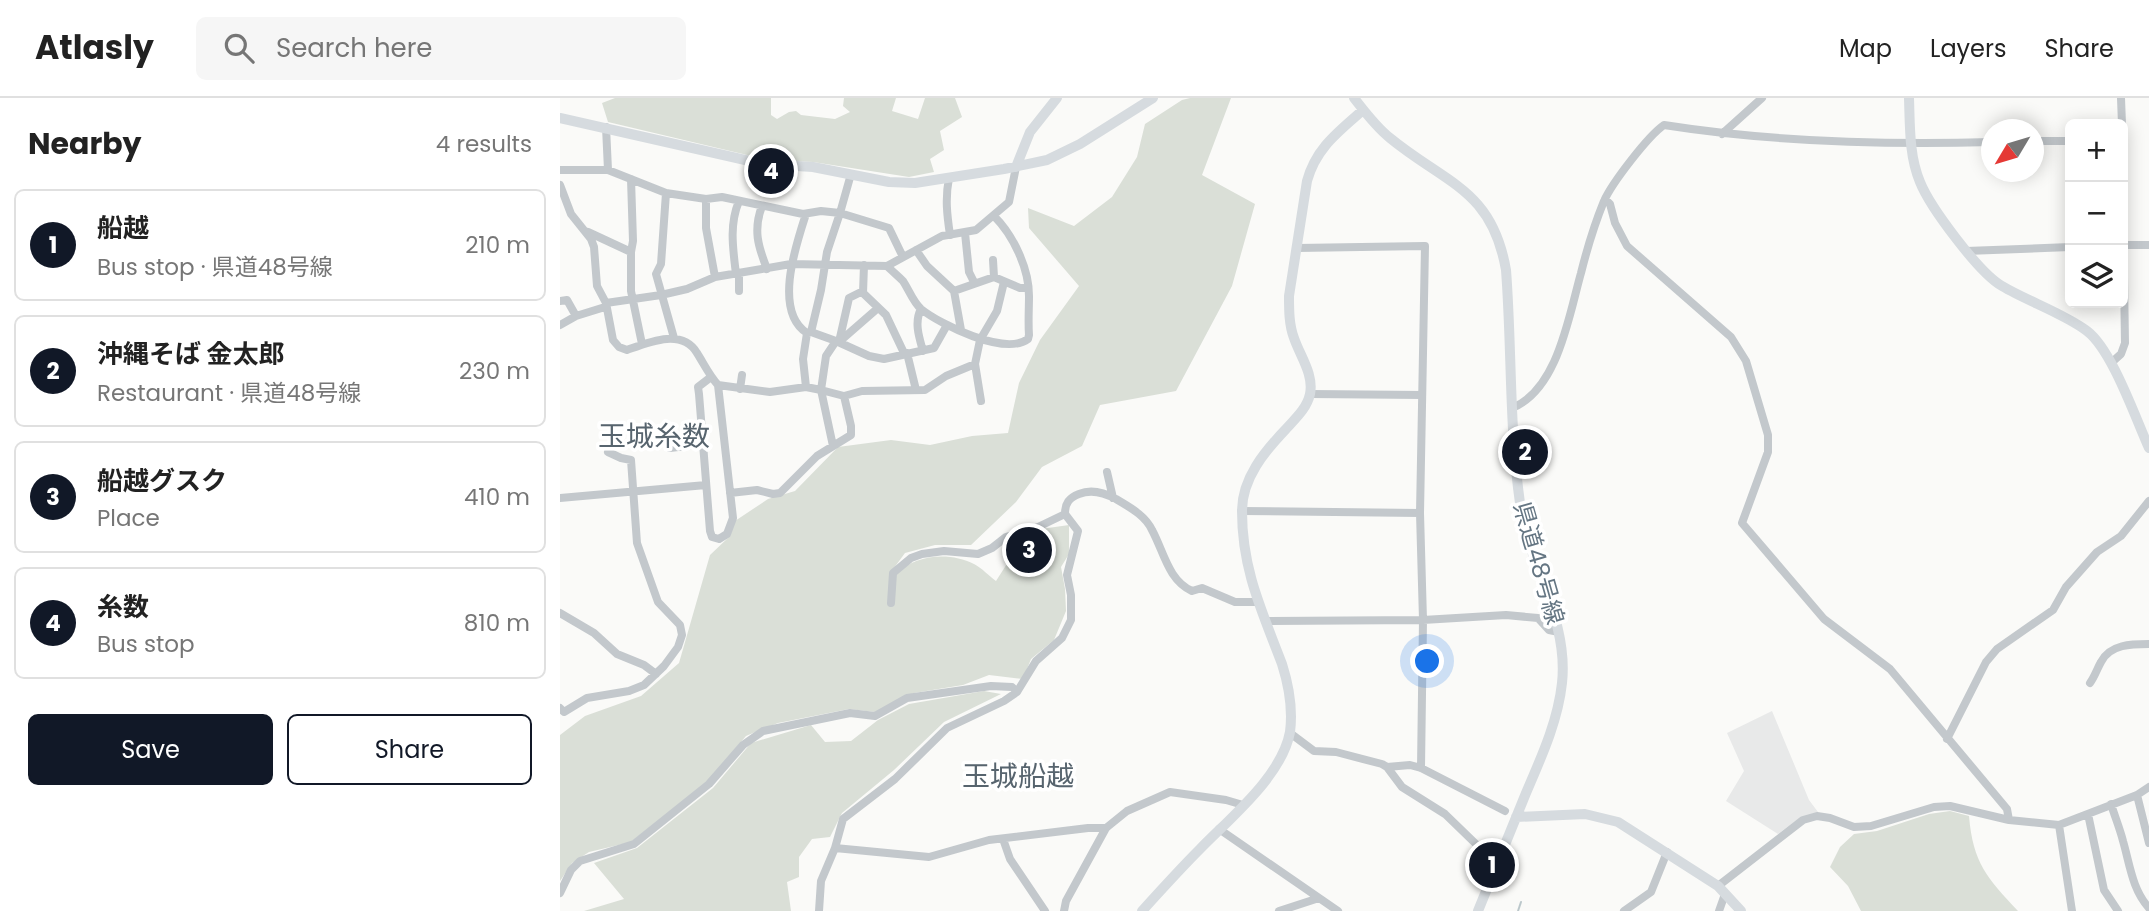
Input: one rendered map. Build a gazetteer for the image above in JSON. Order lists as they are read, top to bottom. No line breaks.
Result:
{"streets":{"street":["県道48号線"]},"districts":["玉城糸数","玉城船越"],"north":"bottom left","page":{"header":"Atlasly","search":"Search here","nav":["Map","Layers","Share"],"heading":["Nearby","4 results"],"map_buttons":["+","−"],"pins":["4","2","3","1"],"list":[{"mark":"1","name":"船越","note":"Bus stop · 県道48号線","value":"210 m"},{"mark":"2","name":"沖縄そば 金太郎","note":"Restaurant · 県道48号線","value":"230 m"},{"mark":"3","name":"船越グスク","note":"Place","value":"410 m"},{"mark":"4","name":"糸数","note":"Bus stop","value":"810 m"}],"buttons":["Save","Share"]}}
